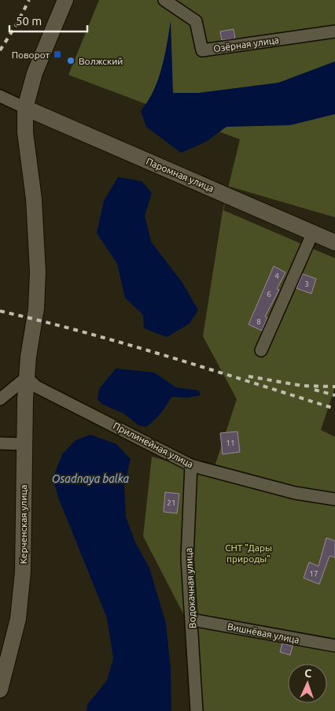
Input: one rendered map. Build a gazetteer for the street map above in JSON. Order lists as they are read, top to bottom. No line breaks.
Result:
{"streets":{"street":["Озёрная улица","Паромная улица","Прилинейная улица","Керченская улица","Водокачная улица","Вишнёвая улица"]},"crossings":[["Паромная улица","Керченская улица"],["Прилинейная улица","Керченская улица"],["Прилинейная улица","Водокачная улица"],["Водокачная улица","Вишнёвая улица"]],"water":["Osadnaya balka"],"parks":["СНТ \"Дары природы\""],"places":{"transit":["Поворот"],"other":["Волжский"]},"house_numbers":["4","3","6","8","11","21","17"],"scale_bar":"50 m","north":"top"}
